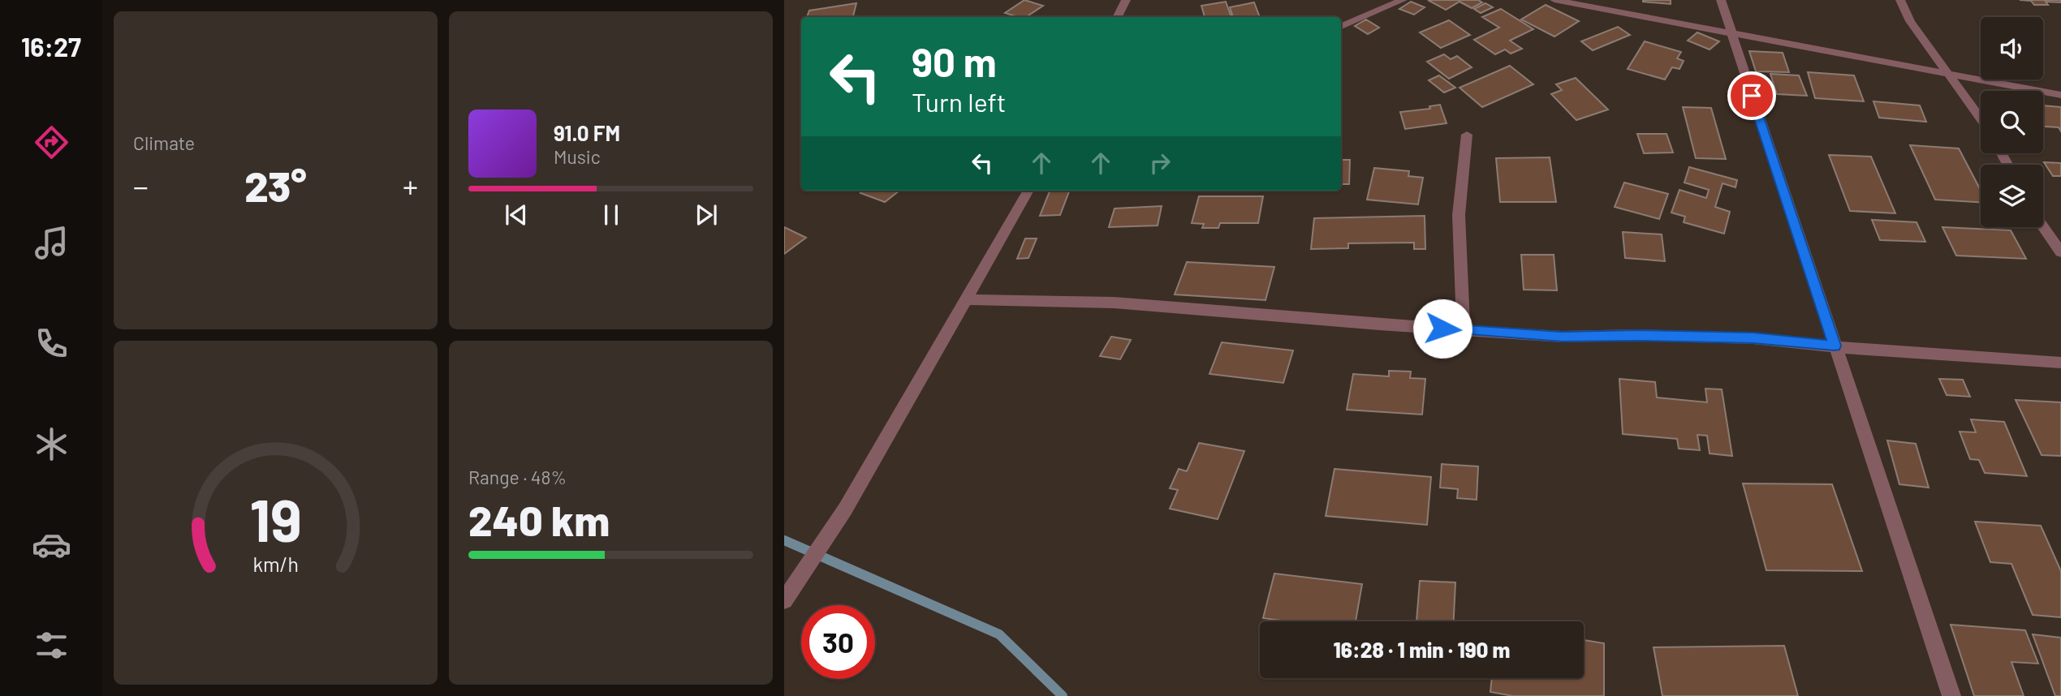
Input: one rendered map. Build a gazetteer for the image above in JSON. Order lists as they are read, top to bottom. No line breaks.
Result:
{"page":{"tabs":"16:27","tile":["Climate",["Range · 48%","240 km"]],"turn":["90 m","Turn left"],"song":["91.0 FM","Music"],"heat":["−","23°","+"],"limit":"30","trip":"16:28 · 1 min · 190 m","gauge":["19","km/h"]}}
